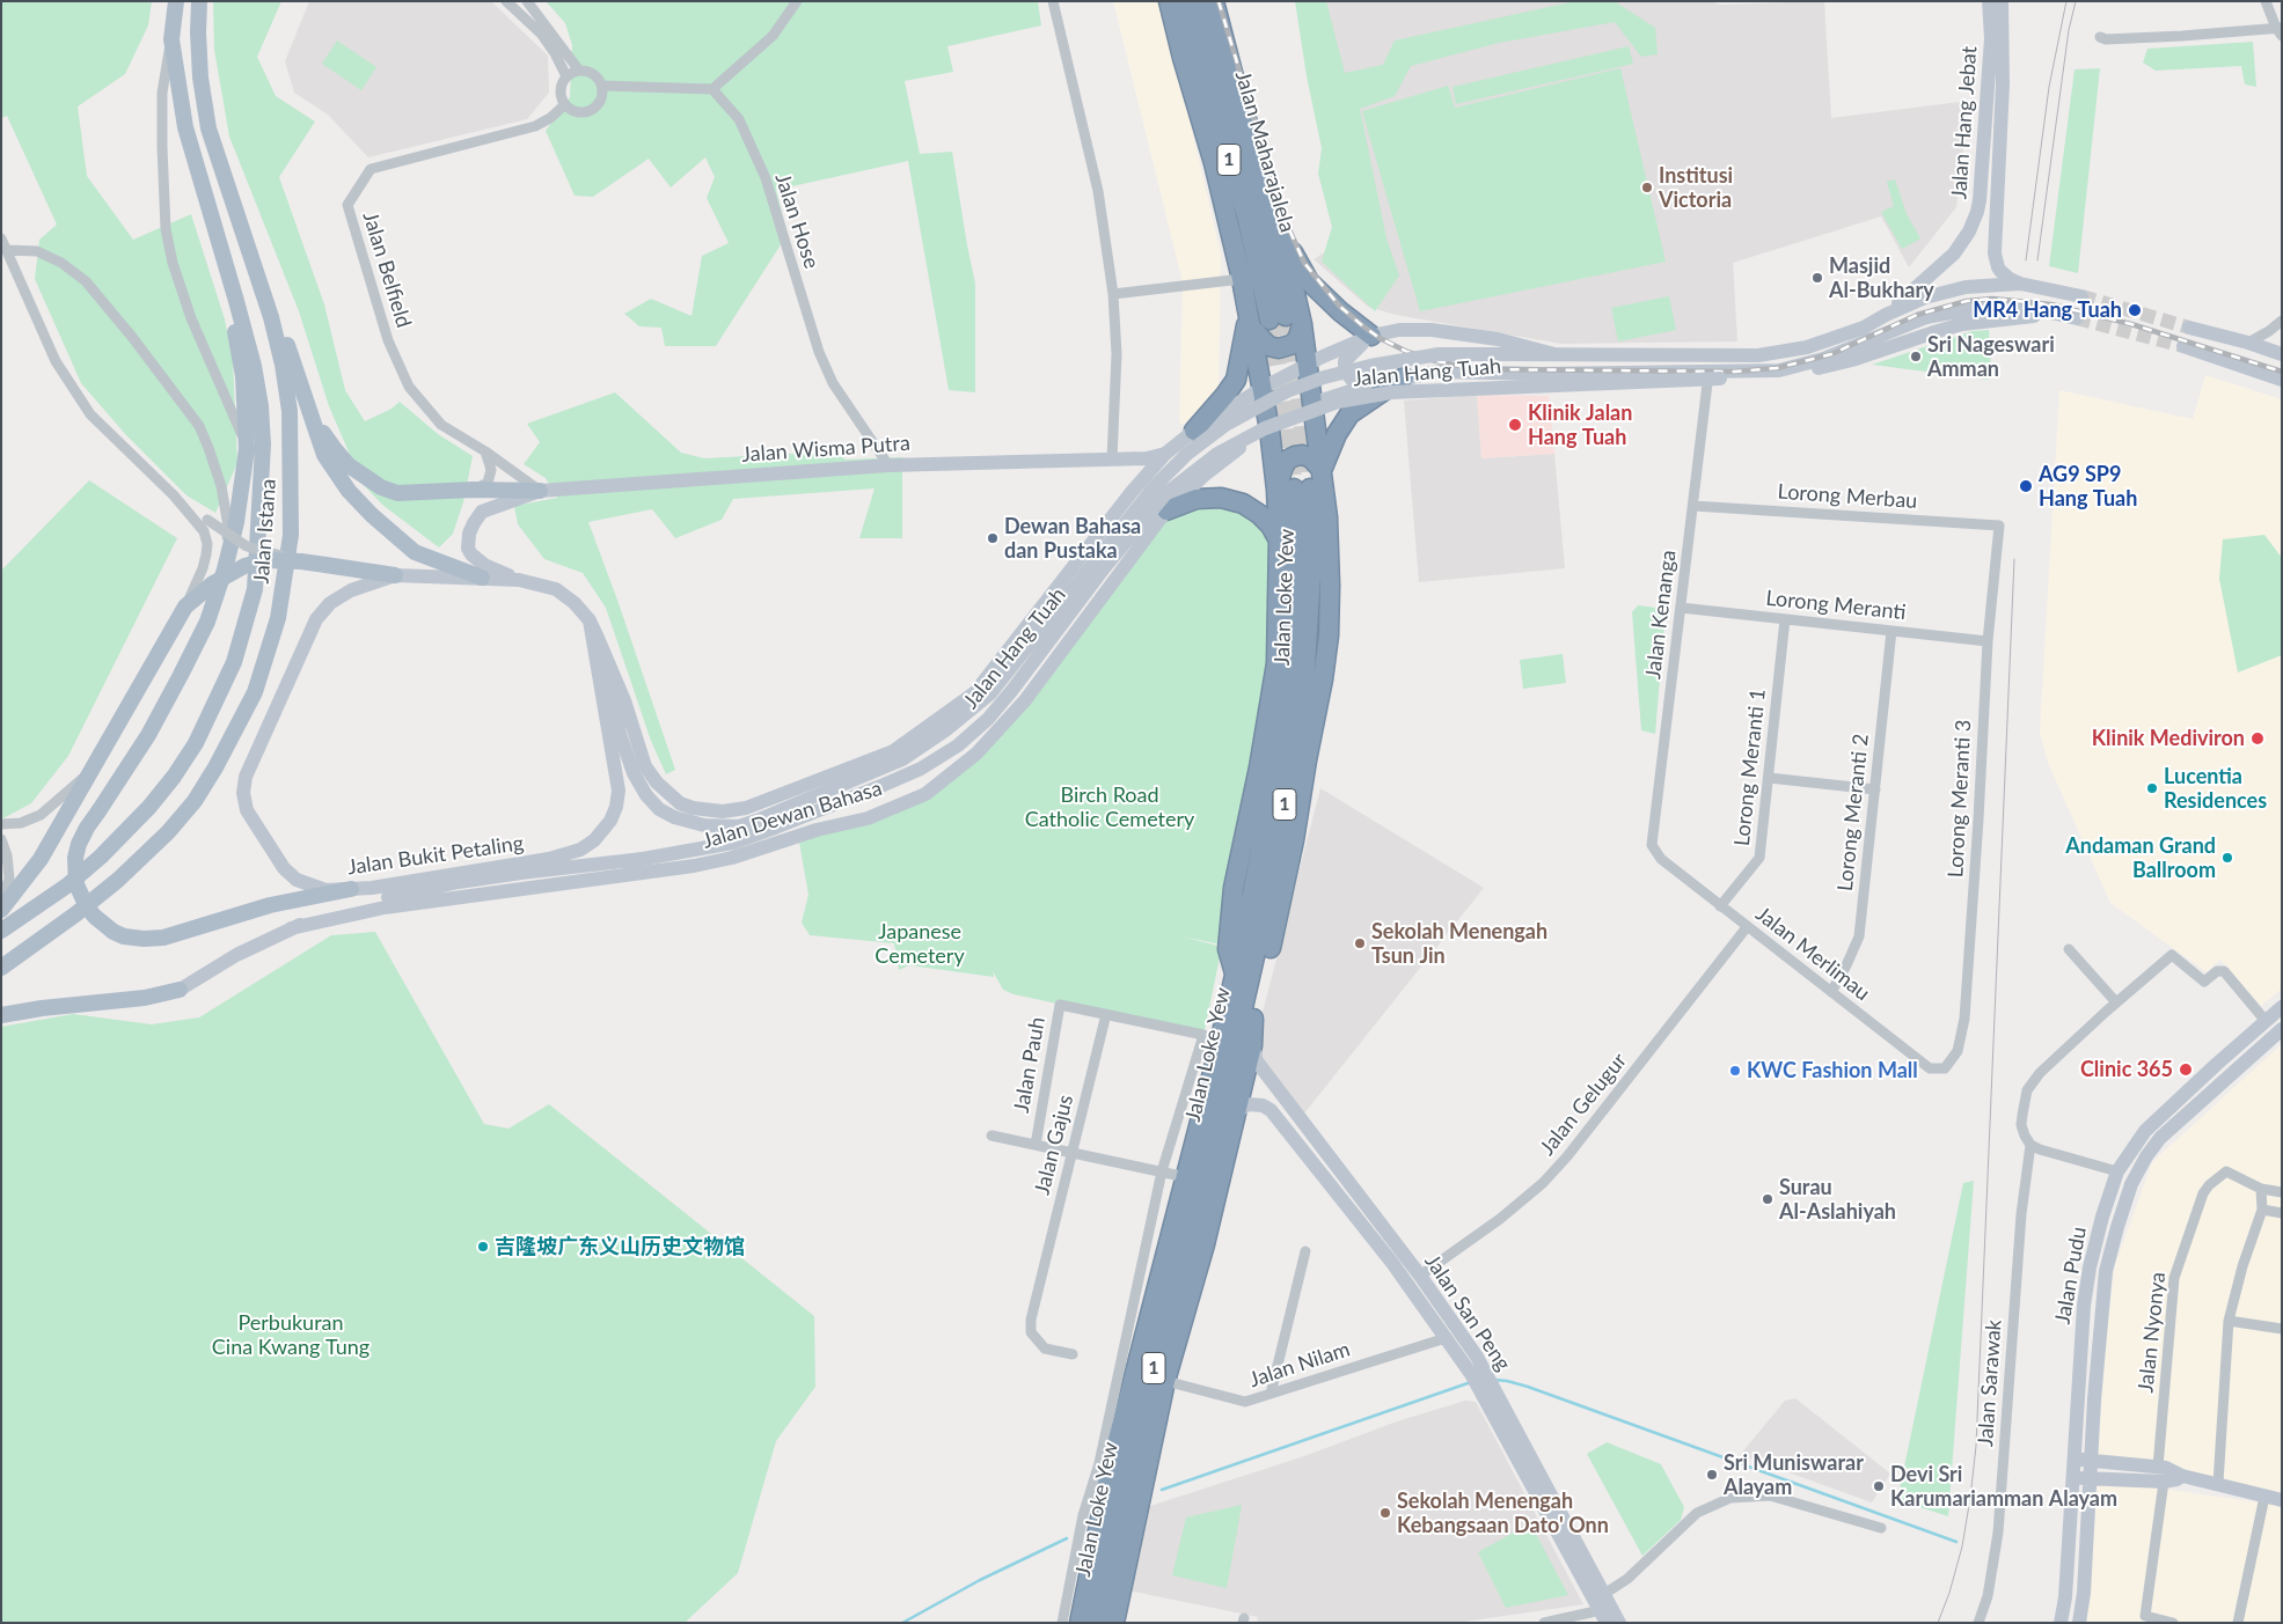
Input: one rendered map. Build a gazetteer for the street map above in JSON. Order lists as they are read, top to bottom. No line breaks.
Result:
{"streets":{"highway":["Jalan Maharajalela","1","Jalan Loke Yew"],"main road":["Jalan Hang Jebat","Jalan Hang Tuah","Jalan Wisma Putra","Jalan Istana","Jalan Dewan Bahasa","Jalan Bukit Petaling","Jalan Pudu","Jalan San Peng"],"street":["Jalan Hose","Jalan Belfield","Lorong Merbau","Lorong Meranti","Jalan Kenanga","Lorong Meranti 1","Lorong Meranti 3","Lorong Meranti 2","Jalan Merlimau","Jalan Pauh","Jalan Gelugur","Jalan Gajus","Jalan Nyonya","Jalan Nilam","Jalan Sarawak"]},"crossings":[["Jalan Hang Jebat","Jalan Hang Tuah"],["Jalan Hose","Jalan Wisma Putra"],["Jalan Belfield","Jalan Wisma Putra"],["Jalan Hang Tuah","Jalan Kenanga"],["Jalan Hang Tuah","Jalan Dewan Bahasa"],["Jalan Wisma Putra","Jalan Dewan Bahasa"],["Lorong Merbau","Jalan Kenanga"],["Lorong Merbau","Lorong Meranti 3"],["Jalan Loke Yew","Jalan Pauh"],["Jalan Loke Yew","Jalan San Peng"],["Lorong Meranti","Jalan Kenanga"],["Lorong Meranti","Lorong Meranti 1"],["Lorong Meranti","Lorong Meranti 3"],["Lorong Meranti","Lorong Meranti 2"],["Jalan Kenanga","Jalan Merlimau"],["Lorong Meranti 1","Jalan Merlimau"],["Lorong Meranti 3","Jalan Merlimau"],["Lorong Meranti 2","Jalan Merlimau"],["Jalan Dewan Bahasa","Jalan Bukit Petaling"],["Jalan Merlimau","Jalan Gelugur"],["Jalan Pauh","Jalan Gajus"],["Jalan Gelugur","Jalan San Peng"],["Jalan Pudu","Jalan Sarawak"],["Jalan San Peng","Jalan Nilam"]],"parks":["Birch Road Catholic Cemetery","Japanese Cemetery","Perbukuran Cina Kwang Tung"],"places":["Institusi Victoria","Masjid Al-Bukhary","MR4 Hang Tuah","Sri Nageswari Amman","Klinik Jalan Hang Tuah","AG9 SP9 Hang Tuah","Dewan Bahasa dan Pustaka","Klinik Mediviron","Lucentia Residences","Andaman Grand Ballroom","Sekolah Menengah Tsun Jin","Clinic 365","KWC Fashion Mall","Surau Al-Aslahiyah","吉隆坡广东义山历史文物馆","Sri Muniswarar Alayam","Devi Sri Karumariamman Alayam","Sekolah Menengah Kebangsaan Dato' Onn"]}
